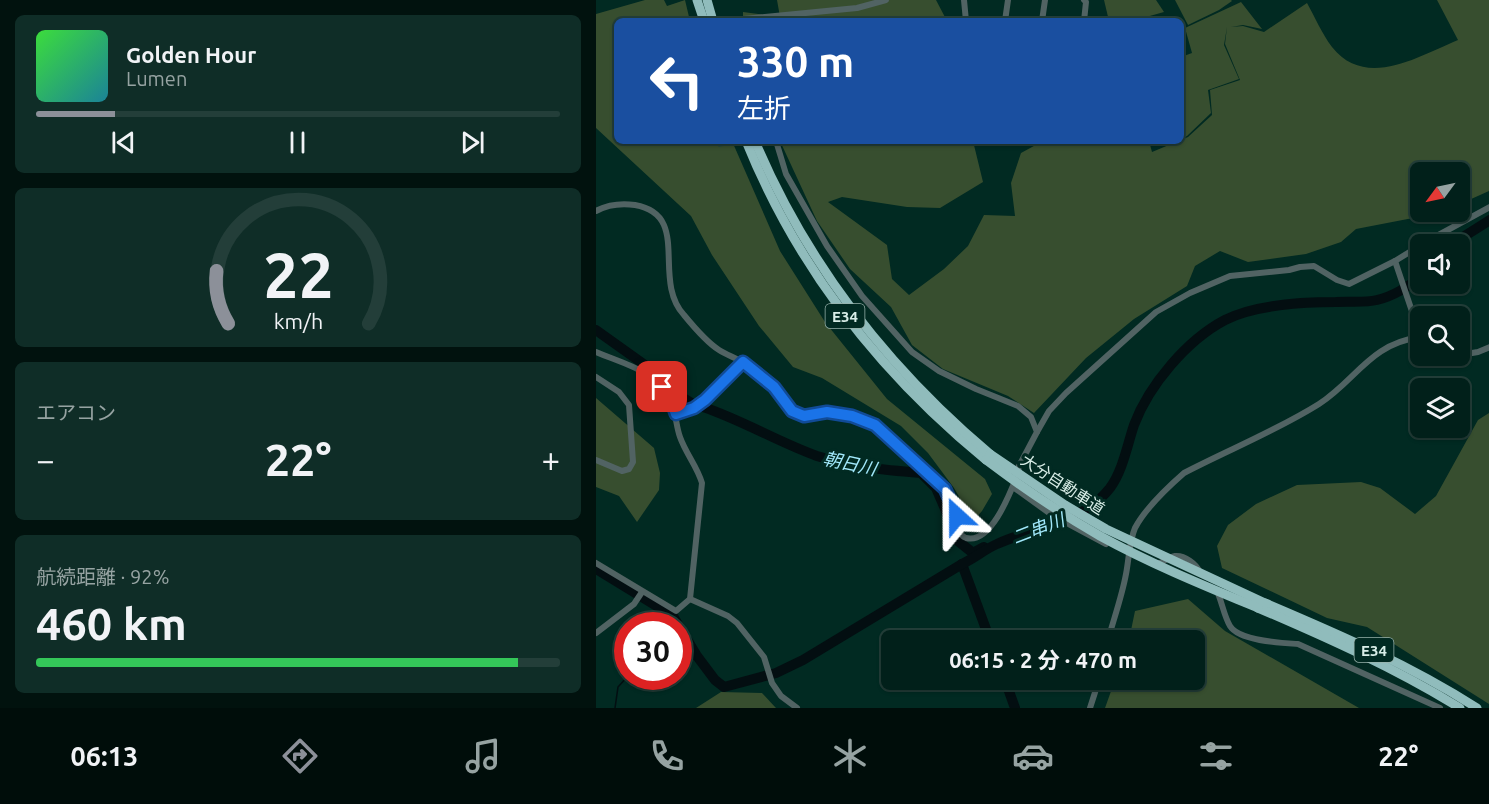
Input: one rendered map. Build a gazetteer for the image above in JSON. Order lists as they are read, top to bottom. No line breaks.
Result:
{"streets":{"highway":["E34","大分自動車道"]},"water":["朝日川","二串川"],"north":"bottom left","page":{"turn":["330 m","左折"],"song":["Golden Hour","Lumen"],"tile":["エアコン",["航続距離 · 92%","460 km"]],"heat":["−","22°","+"],"limit":"30","trip":"06:15 · 2 分 · 470 m","tabs":["06:13","22°"],"gauge":["22","km/h"]}}
